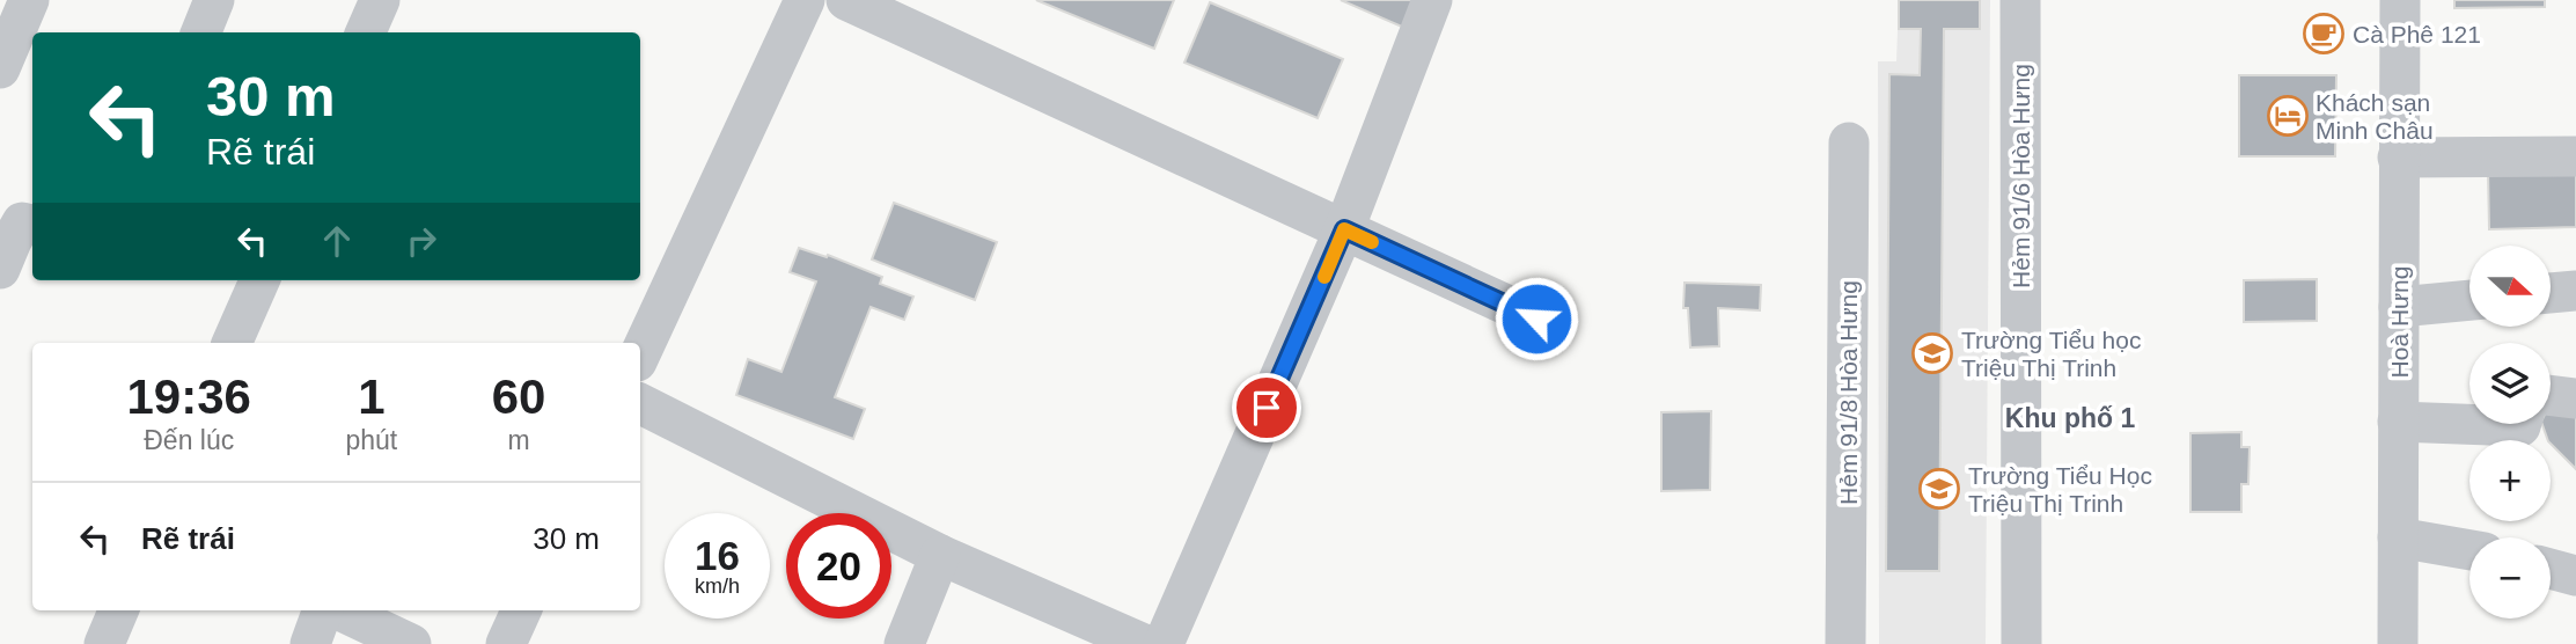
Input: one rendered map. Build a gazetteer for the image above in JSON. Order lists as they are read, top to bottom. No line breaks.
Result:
{"streets":{"street":["Hẻm 91/6 Hòa Hưng","Hoà Hưng","Hẻm 91/8 Hòa Hưng"]},"districts":["Khu phố 1"],"places":{"cafe":["Cà Phê 121"],"hotel":["Khách sạn Minh Châu"],"school or university":["Trường Tiểu học Triệu Thị Trinh","Trường Tiểu Học Triệu Thị Trinh"]},"north":"right","page":{"turn":["30 m","Rẽ trái"],"map_buttons":["+","−"],"eta":["19:36","Đến lúc","1","phút","60","m"],"list":[{"name":"Rẽ trái","value":"30 m"}],"speed":"16 km/h","limit":"20"}}
